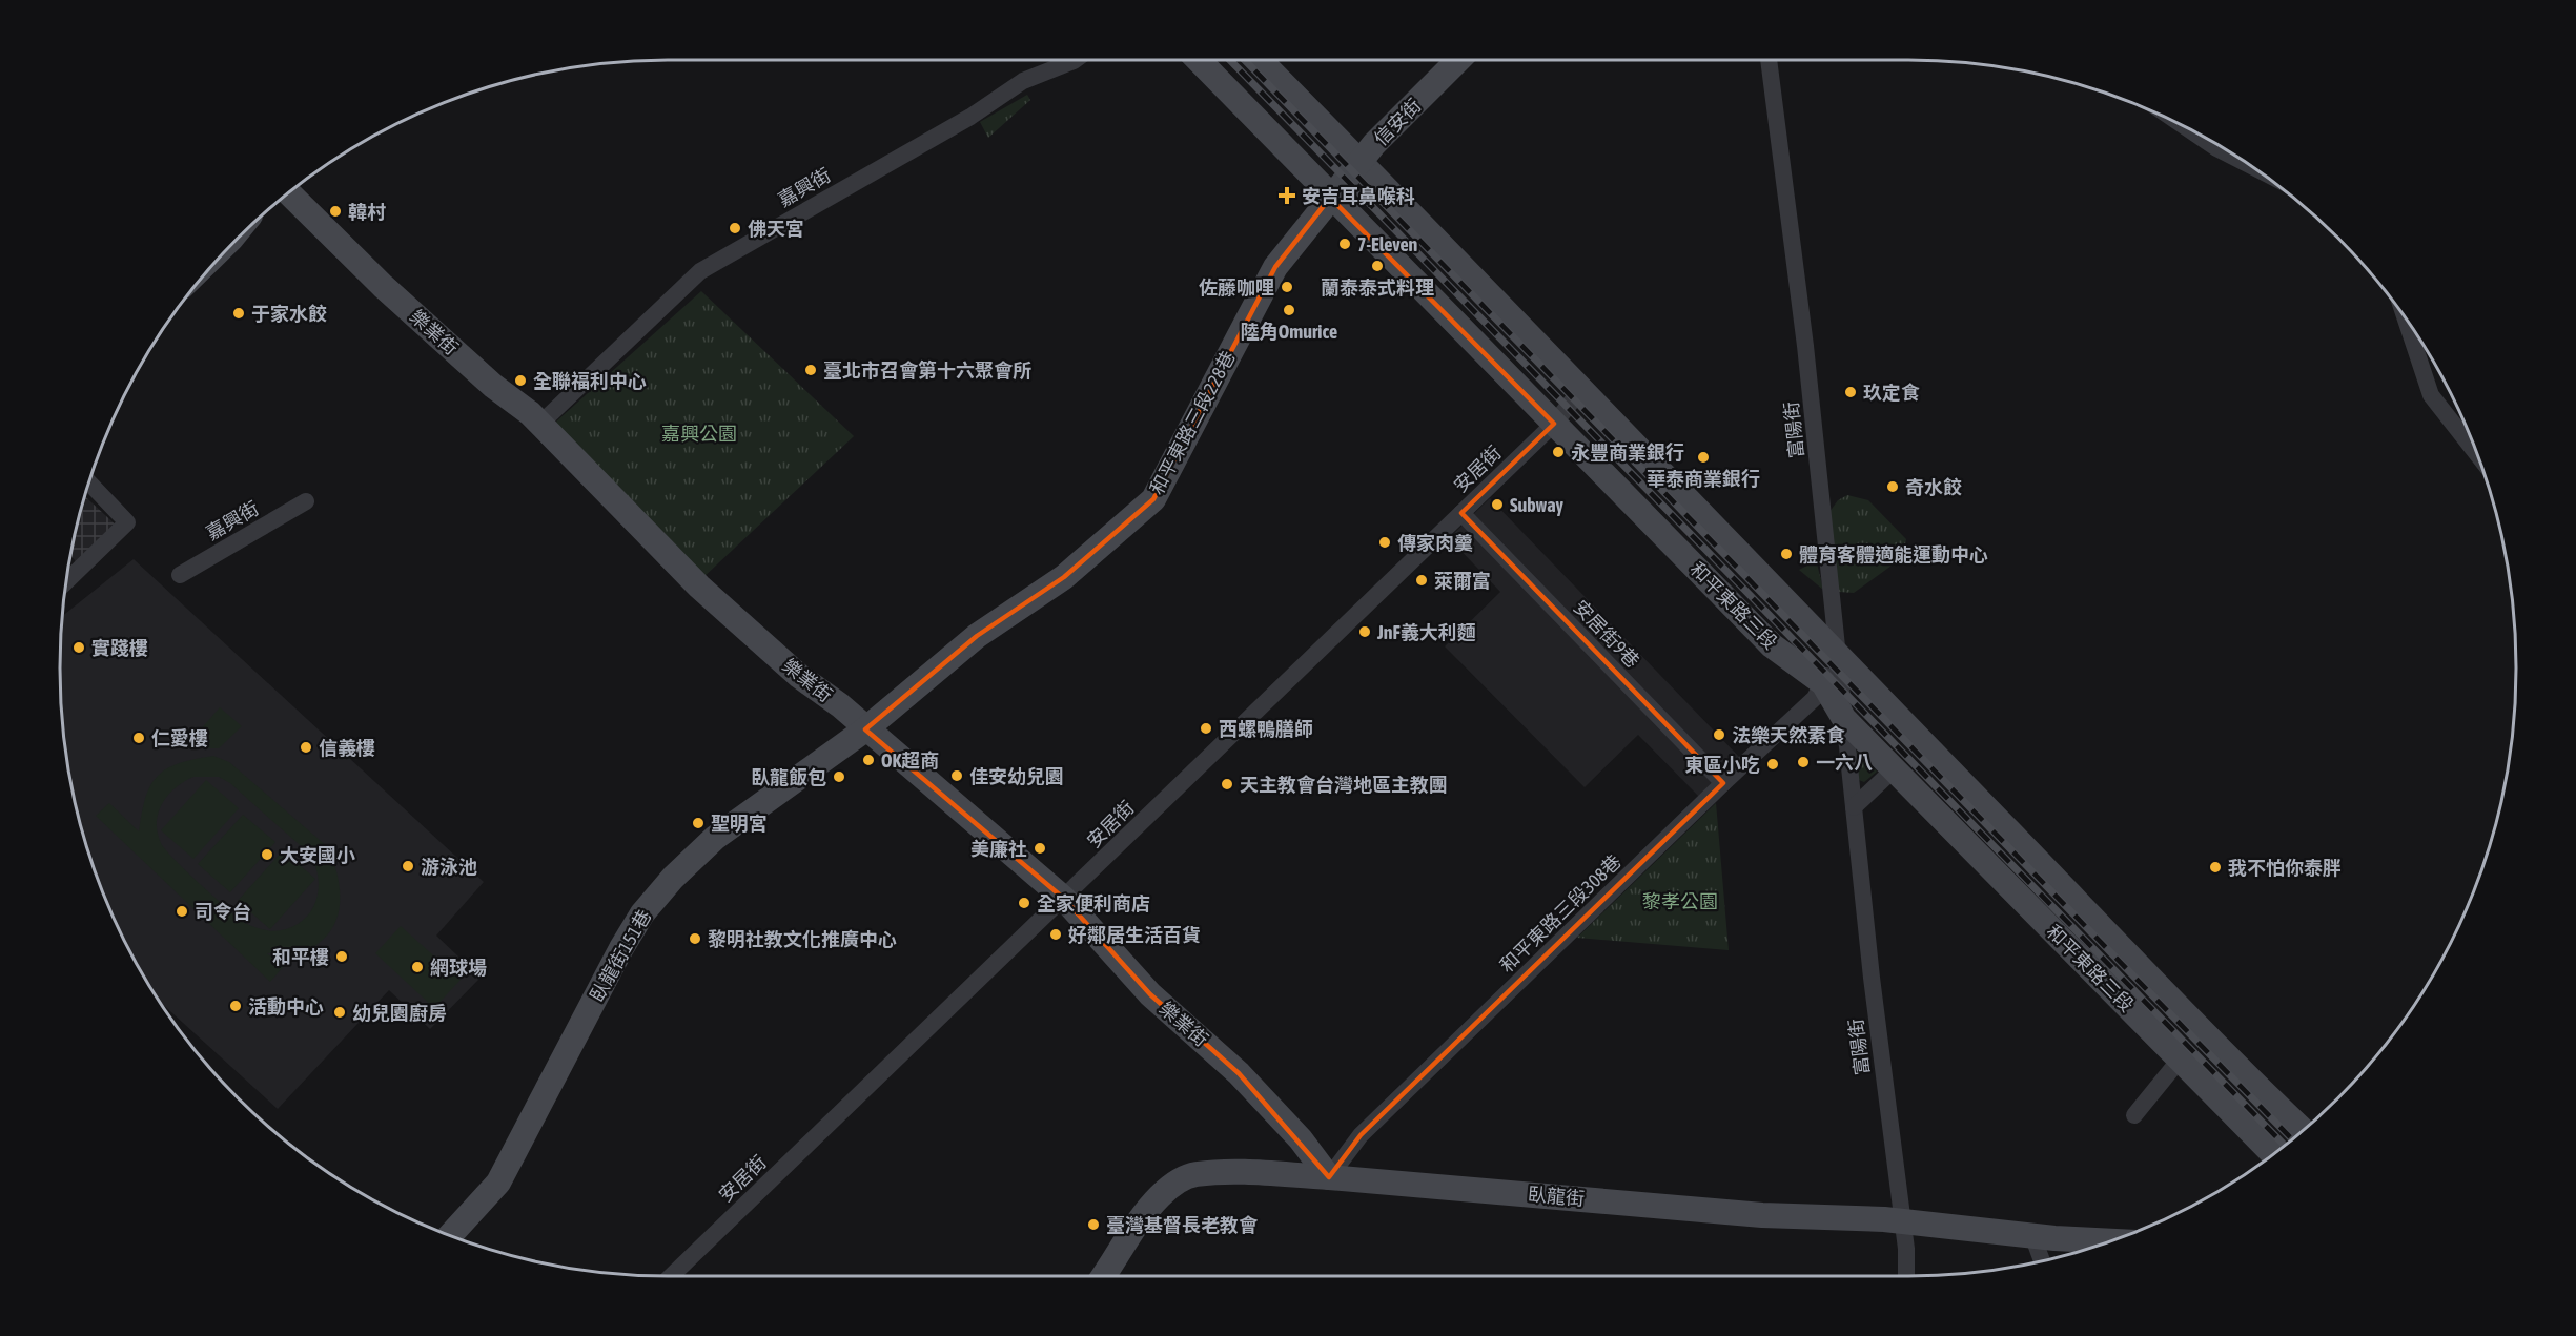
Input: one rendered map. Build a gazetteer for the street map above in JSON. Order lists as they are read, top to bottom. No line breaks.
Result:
{"streets":{"street":["信安街","嘉興街","樂業街","和平東路三段228巷","富陽街","安居街","和平東路三段","安居街9巷","和平東路三段308巷","臥龍街151巷","臥龍街"]},"crossings":[["信安街","和平東路三段228巷"],["信安街","和平東路三段"],["嘉興街","樂業街"],["樂業街","和平東路三段228巷"],["樂業街","安居街"],["樂業街","和平東路三段308巷"],["樂業街","臥龍街151巷"],["樂業街","臥龍街"],["和平東路三段228巷","和平東路三段"],["和平東路三段228巷","臥龍街151巷"],["富陽街","和平東路三段"],["富陽街","和平東路三段308巷"],["富陽街","臥龍街"],["安居街","和平東路三段"],["安居街","安居街9巷"],["和平東路三段","和平東路三段308巷"],["安居街9巷","和平東路三段308巷"],["和平東路三段308巷","臥龍街"]],"parks":["嘉興公園","黎孝公園"],"places":{"health":["安吉耳鼻喉科"],"other":["韓村","佛天宮","7-Eleven","蘭泰泰式料理","佐藤咖哩","陸角Omurice","于家水餃","臺北市召會第十六聚會所","全聯福利中心","玖定食","永豐商業銀行","華泰商業銀行","奇水餃","Subway","傳家肉羹","體育客體適能運動中心","萊爾富","JnF義大利麵","實踐樓","西螺鴨膳師","法樂天然素食","仁愛樓","信義樓","OK超商","一六八","東區小吃","佳安幼兒園","臥龍飯包","天主教會台灣地區主教團","聖明宮","美廉社","大安國小","游泳池","我不怕你泰胖","全家便利商店","司令台","好鄰居生活百貨","黎明社教文化推廣中心","和平樓","網球場","活動中心","幼兒園廚房","臺灣基督長老教會"]}}
